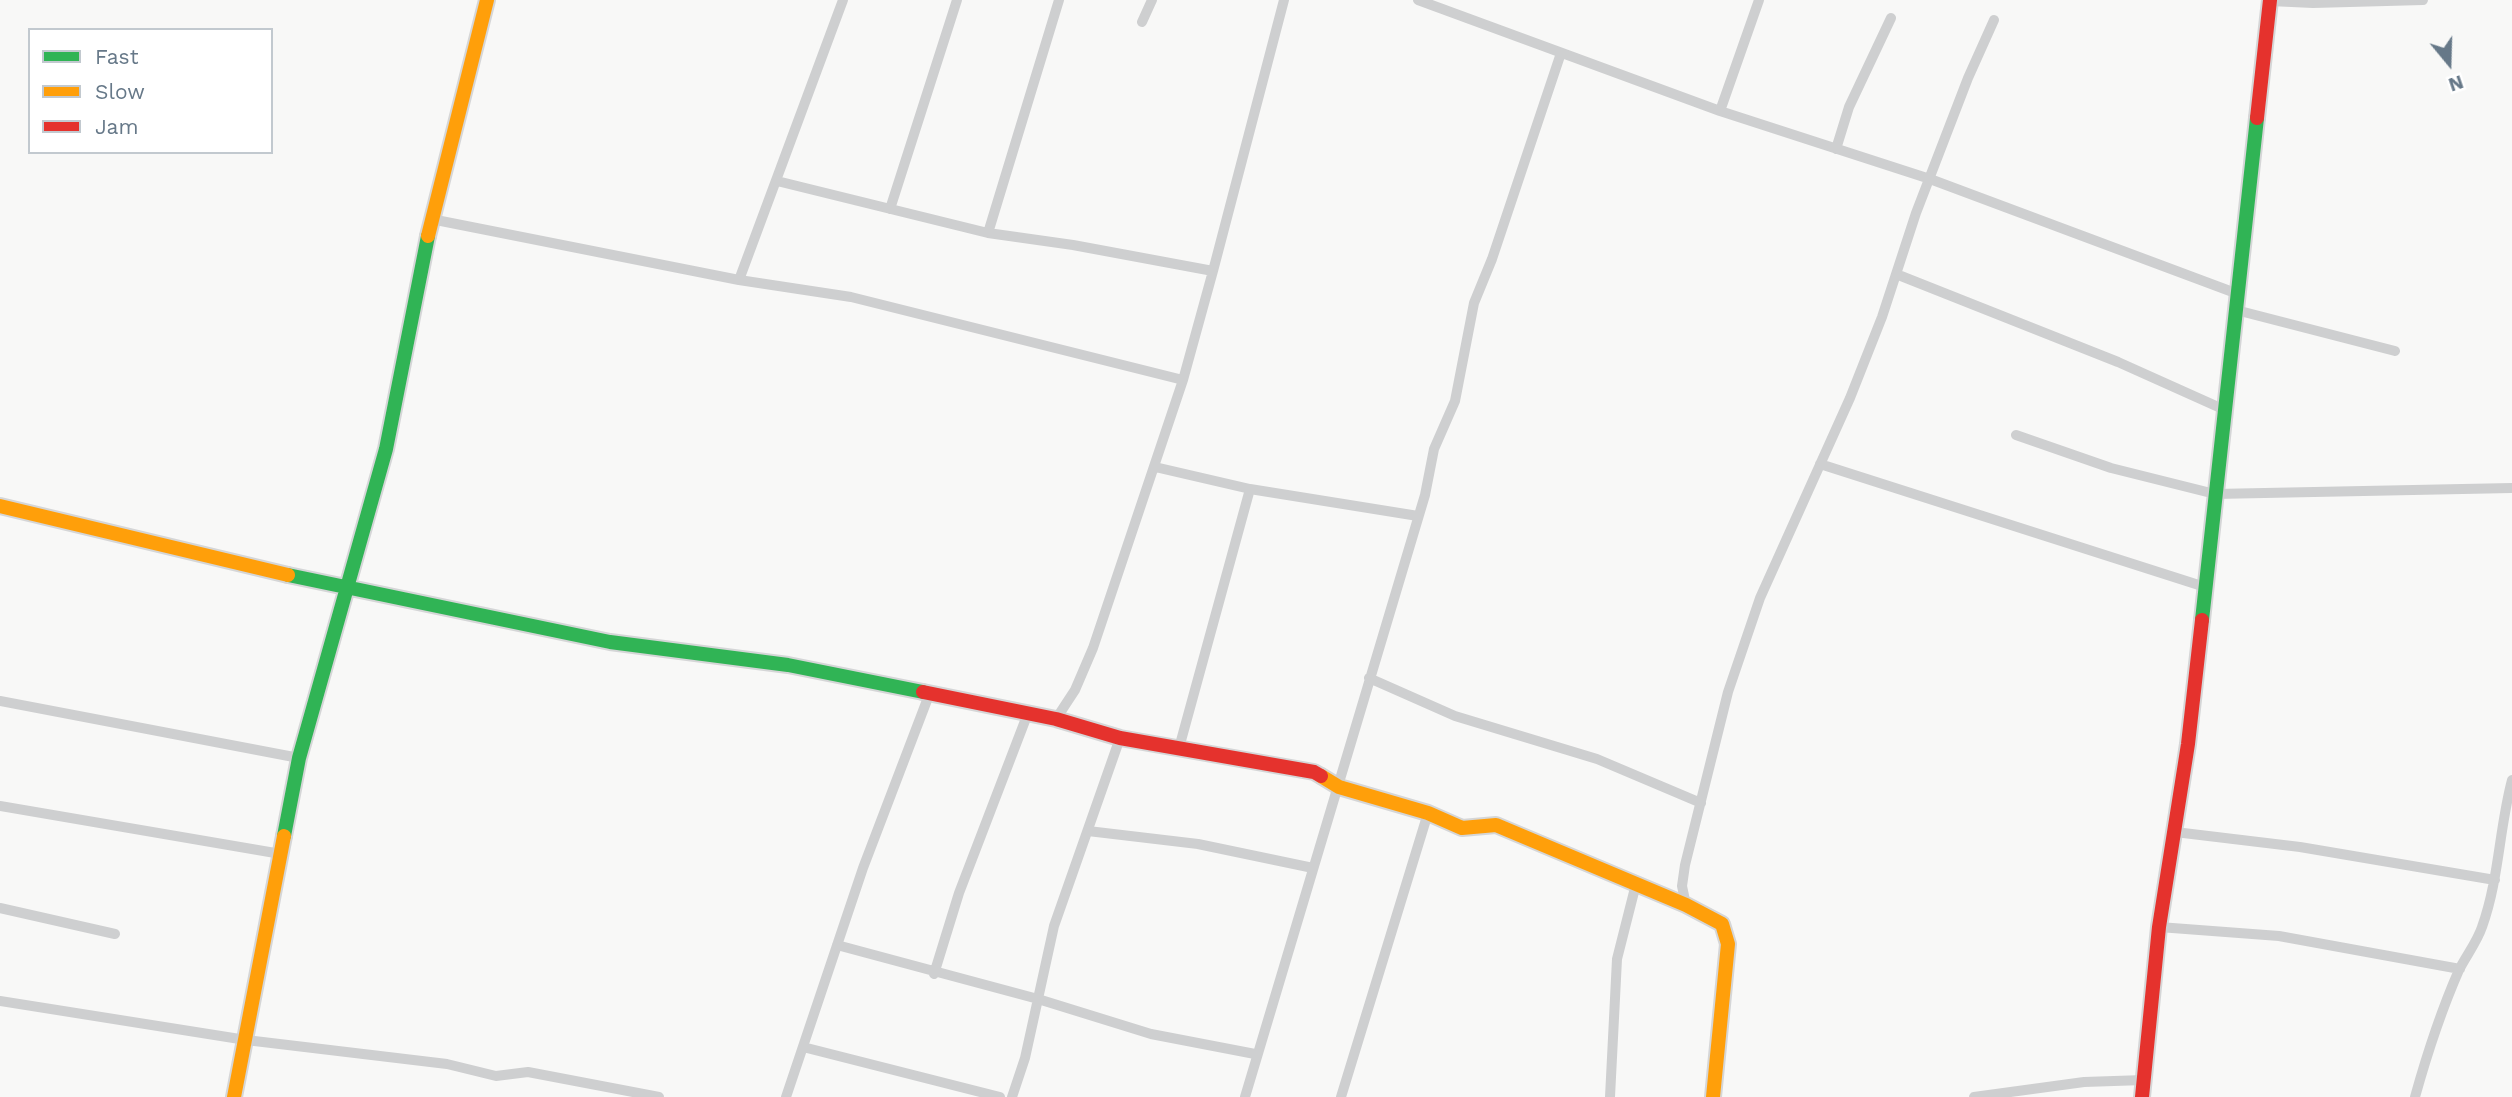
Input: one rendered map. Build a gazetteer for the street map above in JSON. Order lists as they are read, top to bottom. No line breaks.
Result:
{"legend":["Fast","Slow","Jam"],"north":"bottom"}
